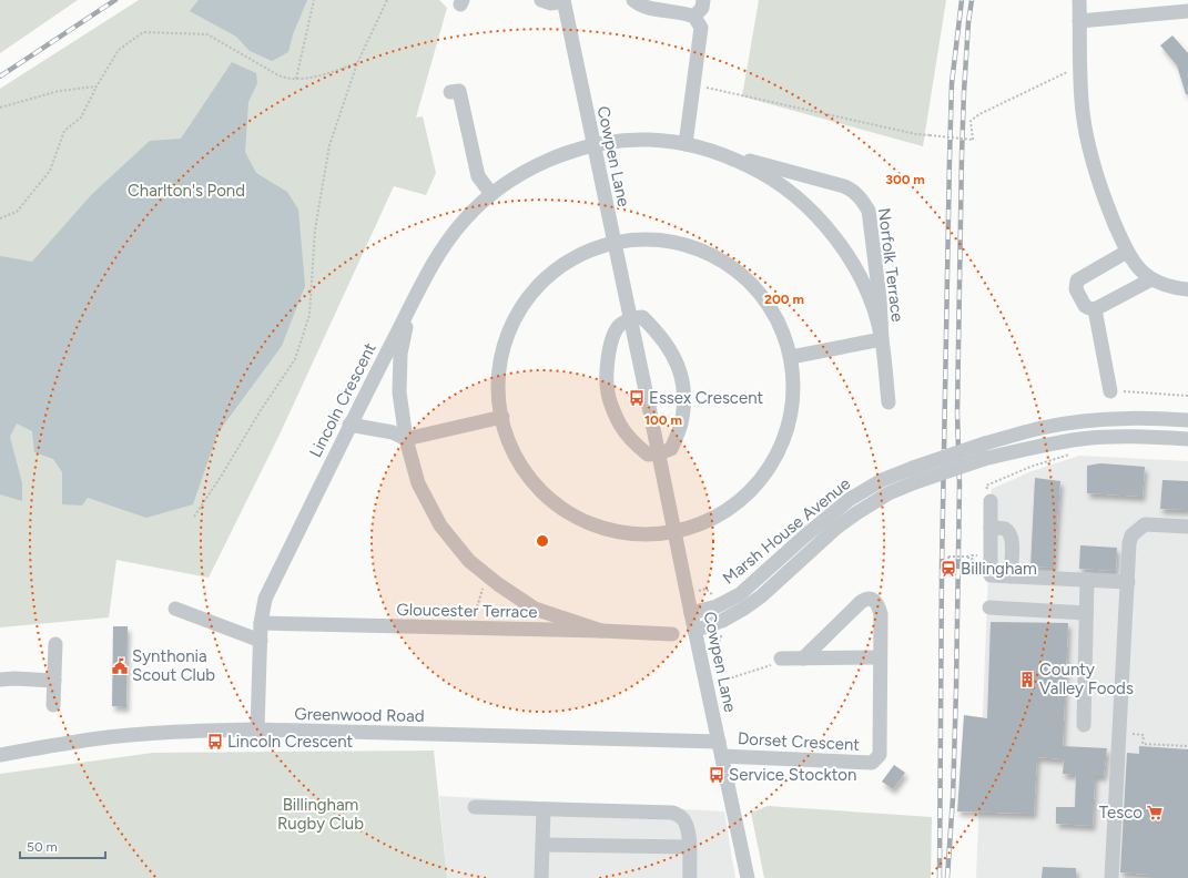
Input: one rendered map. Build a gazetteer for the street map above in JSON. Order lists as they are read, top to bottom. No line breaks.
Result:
{"streets":{"street":["Cowpen Lane","Norfolk Terrace","Lincoln Crescent","Marsh House Avenue","Gloucester Terrace","Greenwood Road","Dorset Crescent"]},"crossings":[["Cowpen Lane","Lincoln Crescent"],["Cowpen Lane","Marsh House Avenue"],["Cowpen Lane","Greenwood Road"],["Cowpen Lane","Dorset Crescent"],["Norfolk Terrace","Lincoln Crescent"],["Lincoln Crescent","Gloucester Terrace"],["Lincoln Crescent","Greenwood Road"]],"parks":["Charlton's Pond","Billingham Rugby Club"],"places":{"bus stop":["Essex Crescent","Lincoln Crescent","Service Stockton"],"station":["Billingham"],"public building":["Synthonia Scout Club"],"building":["County Valley Foods"],"supermarket":["Tesco"]},"scale_bar":"50 m","rings":["300 m","200 m","100 m"]}
